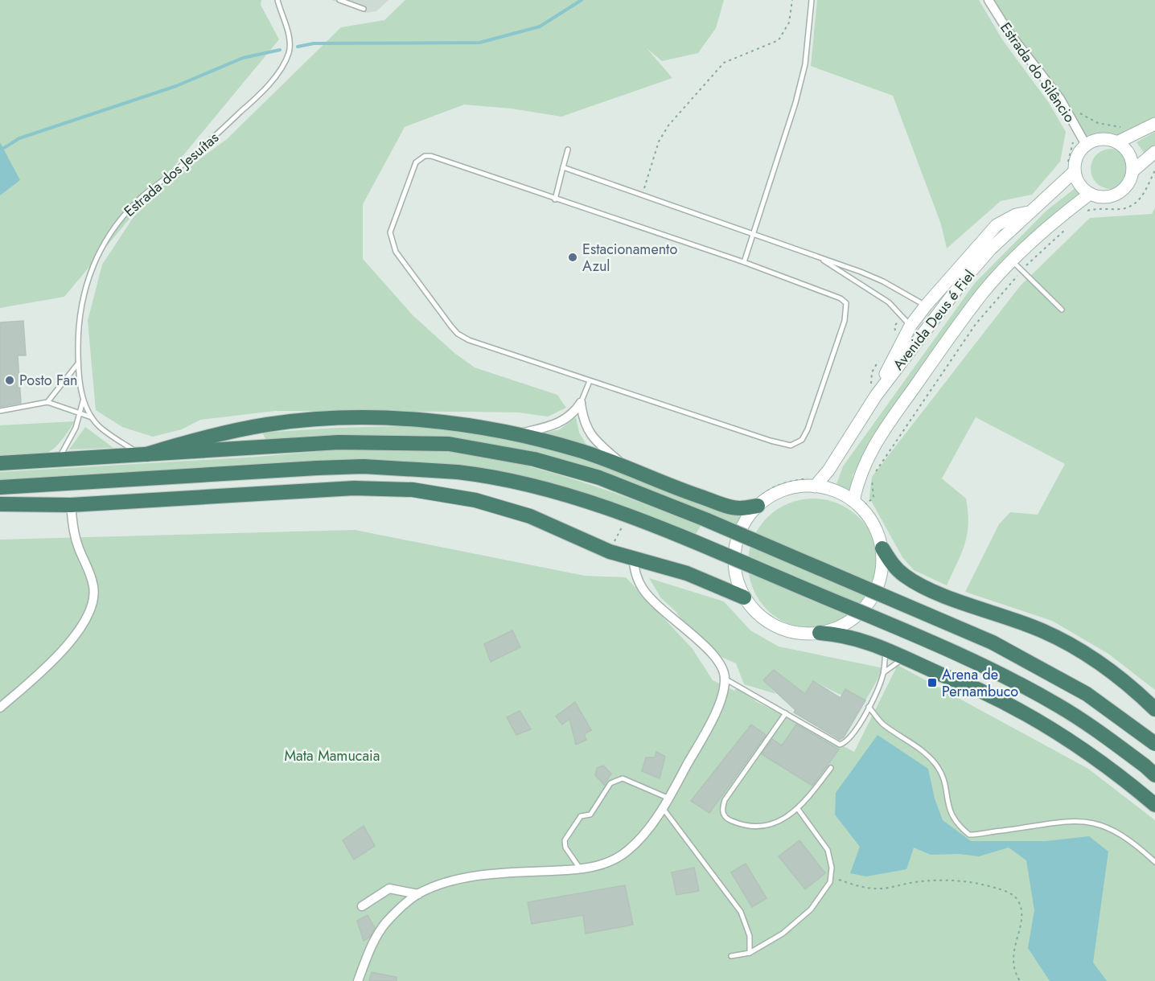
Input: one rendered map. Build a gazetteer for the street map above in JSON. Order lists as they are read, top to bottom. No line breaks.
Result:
{"streets":{"main road":["Avenida Deus é Fiel"],"street":["Estrada do Silêncio"],"lane":["Estrada dos Jesuítas"]},"crossings":[["Estrada do Silêncio","Avenida Deus é Fiel"]],"parks":["Mata Mamucaia"],"places":{"other":["Estacionamento Azul","Posto Fan"],"transit":["Arena de Pernambuco"]}}
